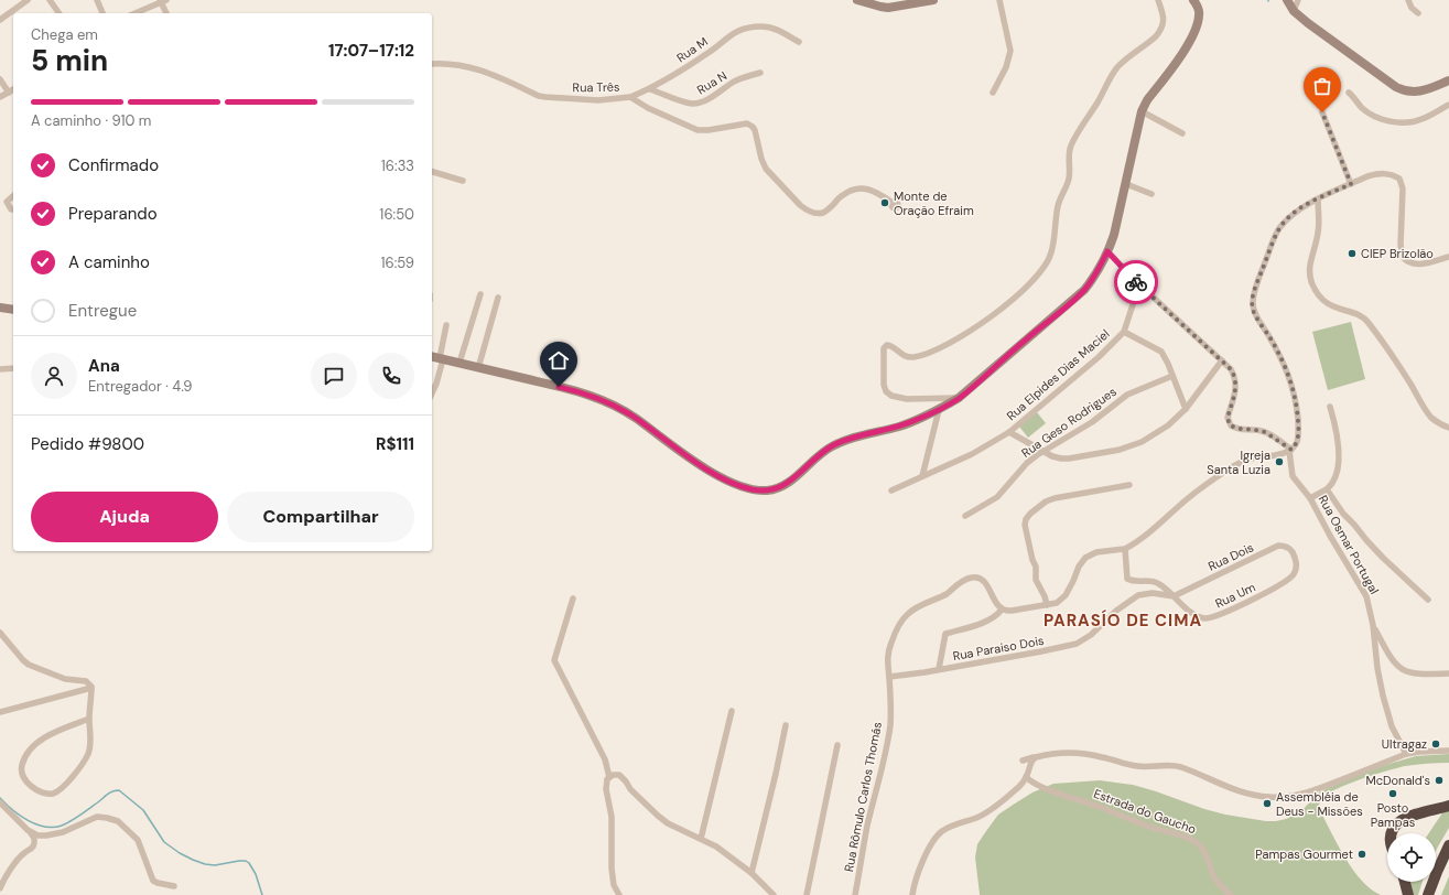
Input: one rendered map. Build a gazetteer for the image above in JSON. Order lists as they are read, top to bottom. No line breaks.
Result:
{"streets":{"street":["Rua M","Rua N","Rua Três","Rua Elpides Dias Maciel","Rua Geso Rodrigues","Rua Osmar Portugal","Rua Dois","Rua Um","Rua Paraiso Dois","Rua Rômulo Carlos Thomás","Estrada do Gaucho"]},"crossings":[["Rua M","Rua N"],["Rua M","Rua Três"],["Rua Dois","Rua Um"],["Rua Dois","Rua Paraiso Dois"],["Rua Um","Rua Paraiso Dois"],["Rua Paraiso Dois","Rua Rômulo Carlos Thomás"]],"districts":["PARASÍO DE CIMA"],"places":["Monte de Oração Efraim","CIEP Brizolão","Igreja Santa Luzia","Ultragaz","McDonald's","Posto Pampas","Assembléia de Deus - Missões","Pampas Gourmet"],"page":{"heading":["5 min","Chega em","17:07–17:12"],"panel":["Ana","Entregador · 4.9","Pedido #9800","R$111"],"bar":"A caminho · 910 m","list":[["Confirmado","16:33"],["Preparando","16:50"],["A caminho","16:59"],"Entregue"],"buttons":["Ajuda","Compartilhar"]}}
